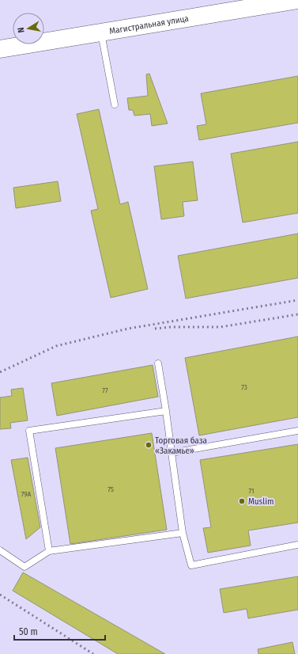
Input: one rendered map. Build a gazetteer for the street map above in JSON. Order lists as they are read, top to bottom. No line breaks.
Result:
{"streets":{"main road":["Магистральная улица"]},"places":["Торговая база «Закамье»","Muslim"],"house_numbers":["73","77","75","71","79А"],"scale_bar":"50 m","north":"left"}
